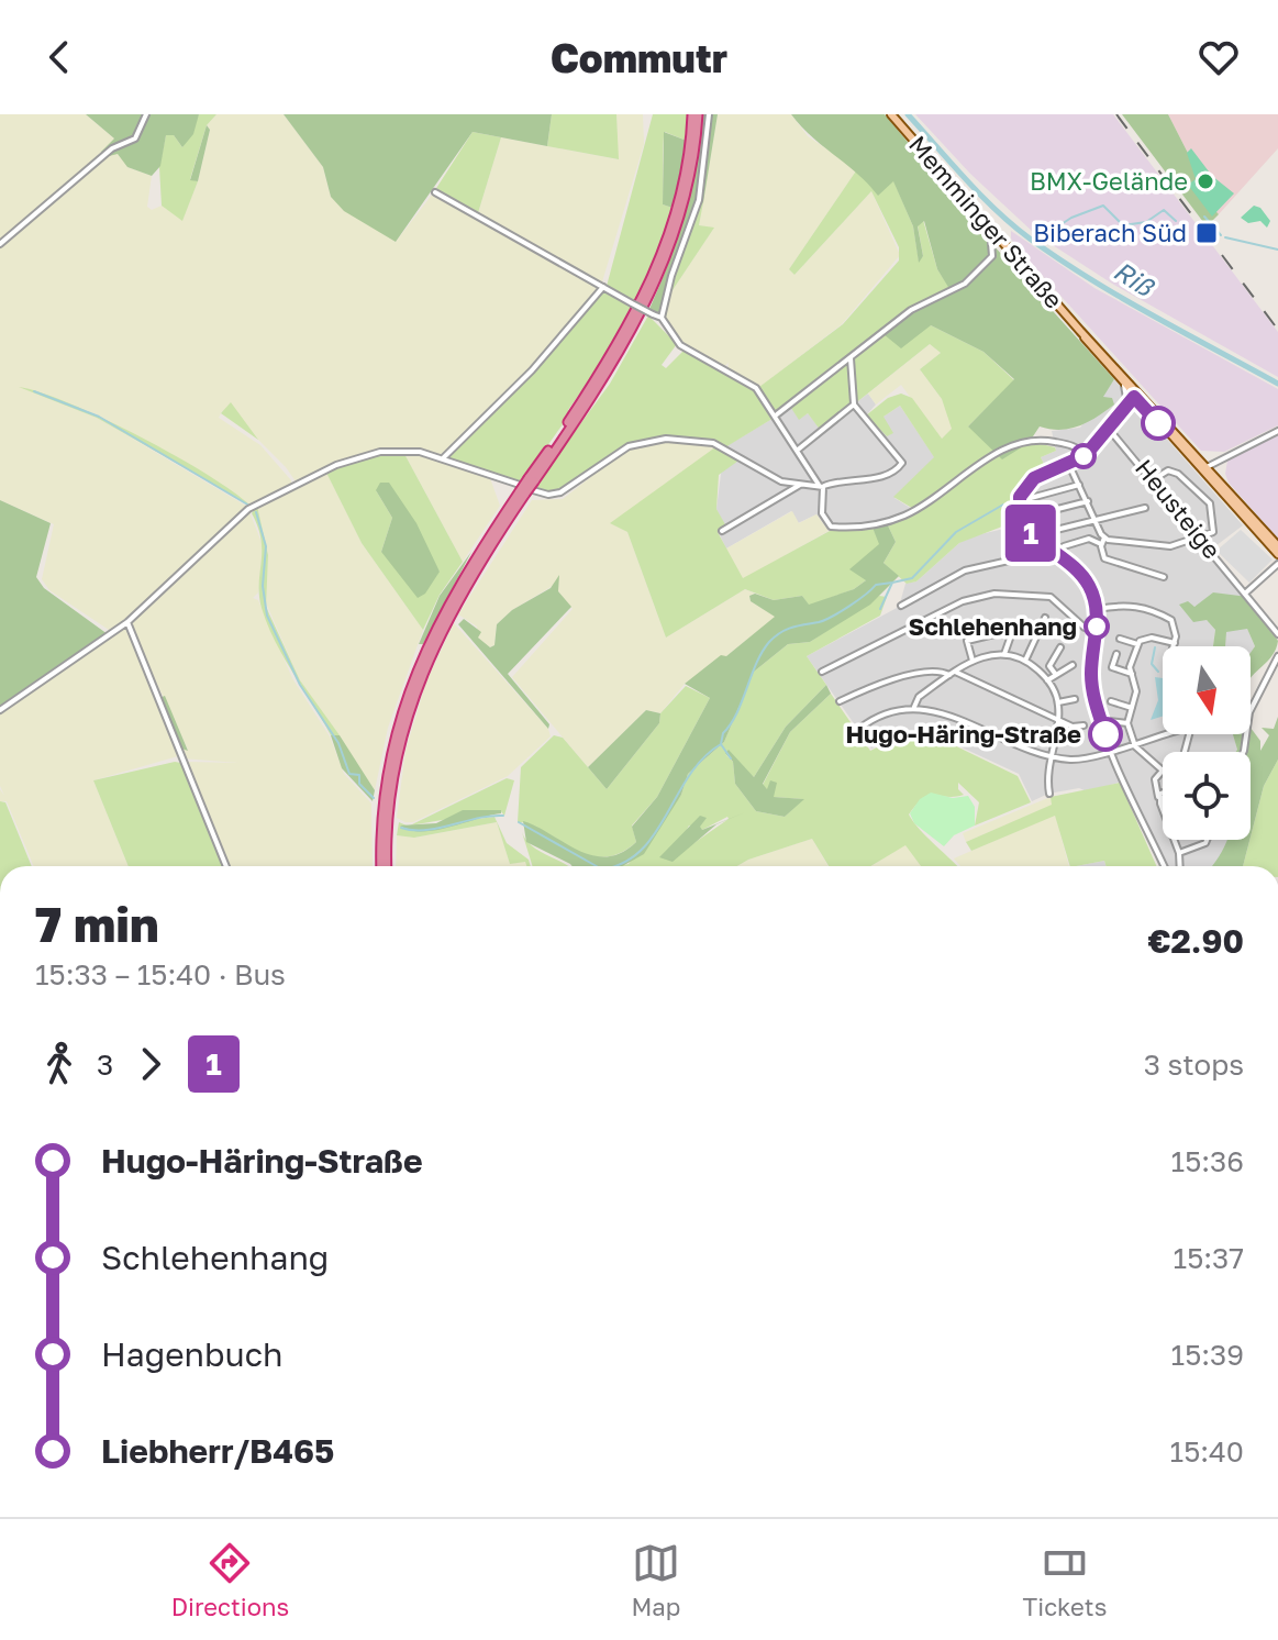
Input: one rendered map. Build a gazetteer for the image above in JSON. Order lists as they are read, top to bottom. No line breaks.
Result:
{"streets":{"main road":["Memminger Straße"],"street":["Heusteige"]},"water":["Riß"],"places":{"other":["BMX-Gelände","Schlehenhang","Hugo-Häring-Straße"],"transit":["Biberach Süd"]},"lines":["bus line 1"],"north":"bottom","page":{"header":"Commutr","on_map":"1","heading":["7 min","15:33 – 15:40 · Bus","€2.90"],"legs":["3","1","3 stops"],"list":[{"name":"Hugo-Häring-Straße","value":"15:36"},{"name":"Schlehenhang","value":"15:37"},{"name":"Hagenbuch","value":"15:39"},{"name":"Liebherr/B465","value":"15:40"}],"tabs":["Directions","Map","Tickets"]}}
